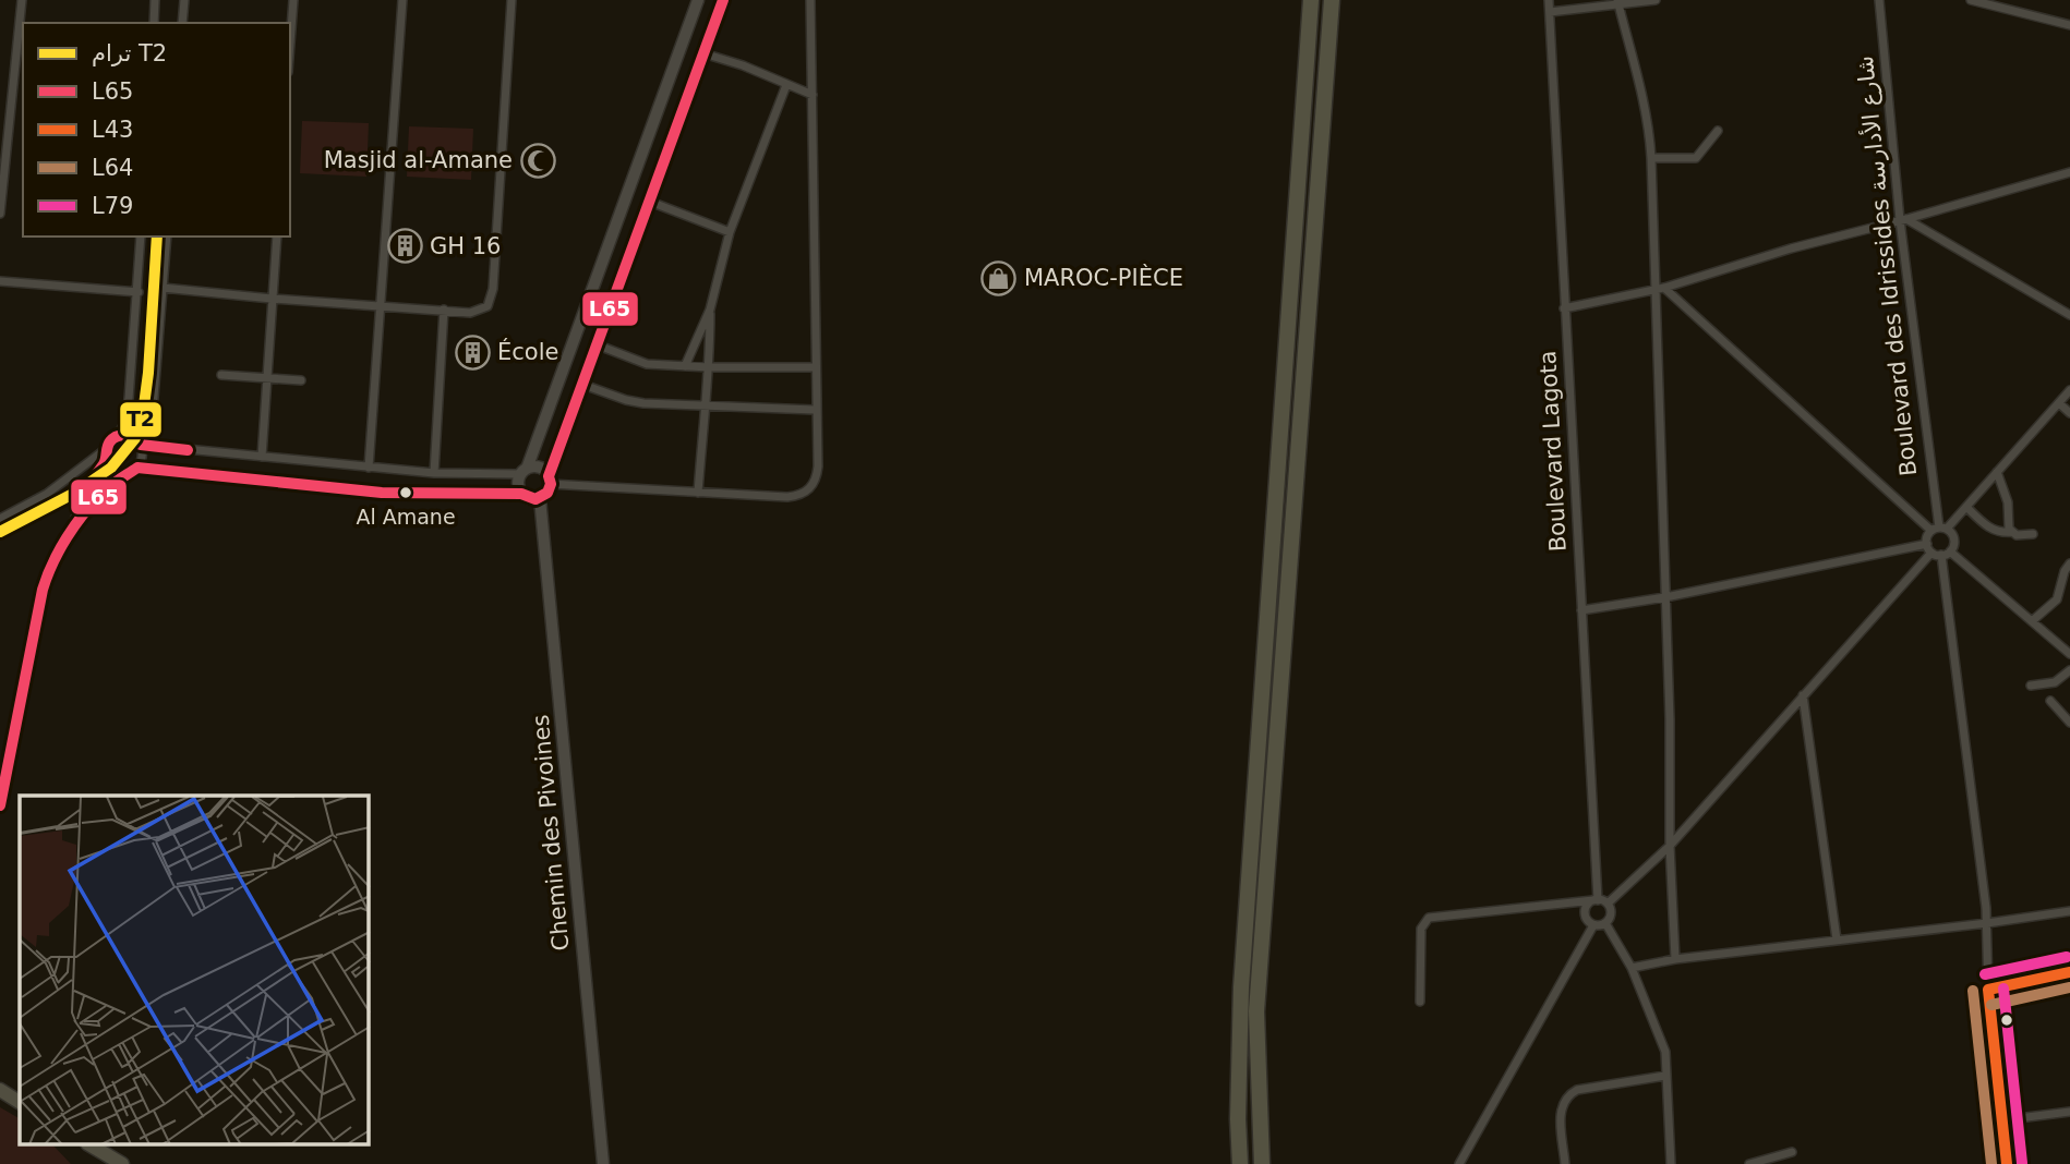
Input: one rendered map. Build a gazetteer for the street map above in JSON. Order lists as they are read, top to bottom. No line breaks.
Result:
{"streets":{"street":["Boulevard des Idrissides شارع الأدارسة","Boulevard Lagota","Chemin des Pivoines"]},"places":{"mosque":["Masjid al-Amane"],"building":["GH 16","École"],"shop":["MAROC-PIÈCE"],"other":["Al Amane"]},"lines":["transit line L65","tram line T2","transit line L79","transit line L43","transit line L64"],"legend":["ترام T2","L65","L43","L64","L79"]}
